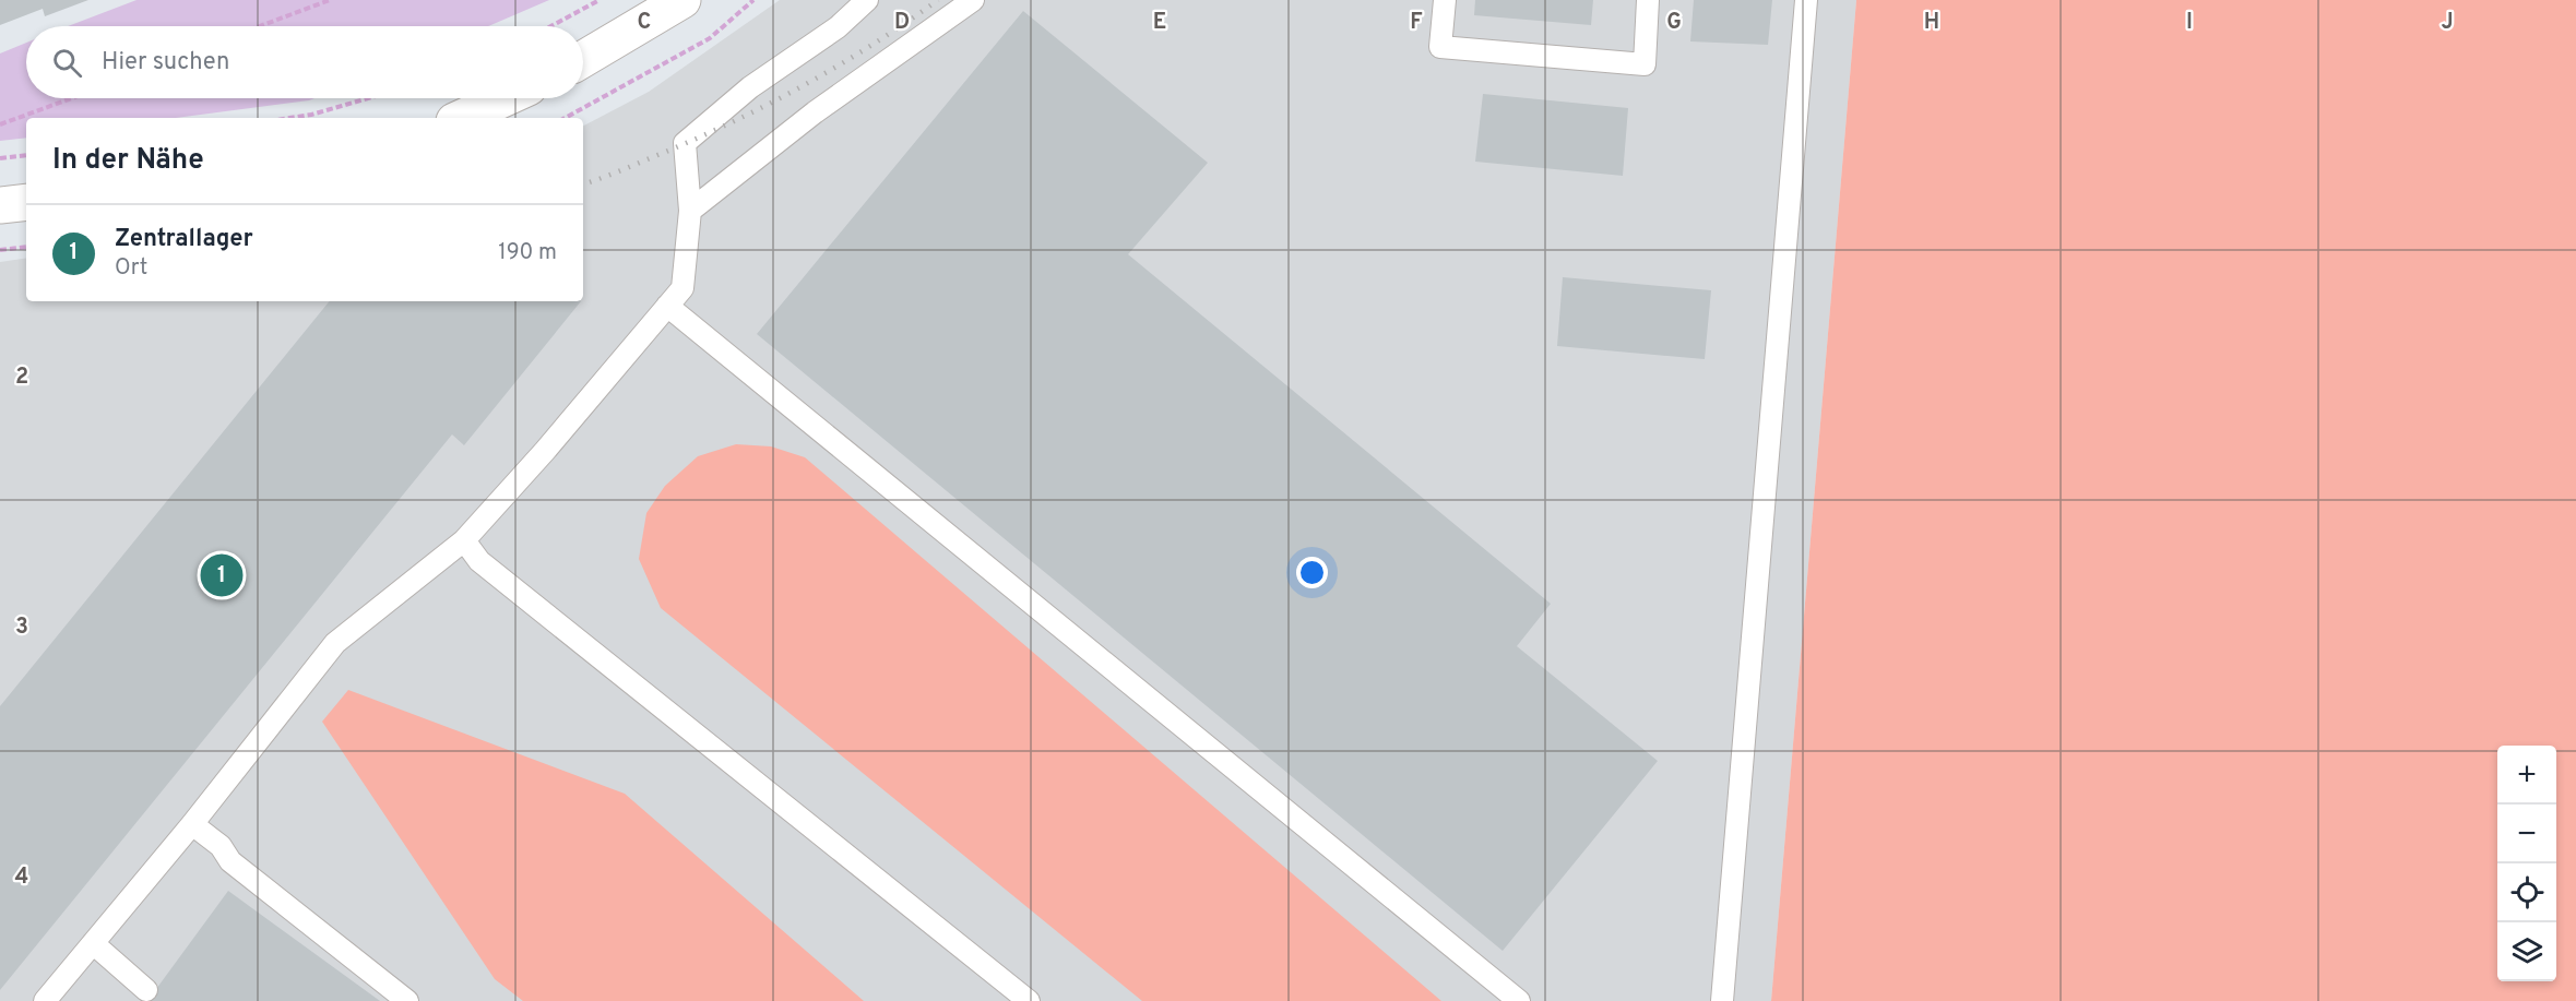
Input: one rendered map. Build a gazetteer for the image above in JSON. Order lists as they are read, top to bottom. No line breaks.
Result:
{"page":{"search":"Hier suchen","heading":"In der Nähe","list":[{"mark":"1","name":"Zentrallager","note":"Ort","value":"190 m"}],"pins":"1","map_buttons":["+","−"]},"grid":{"columns":["C","D","E","F","G","H","I","J"],"rows":["2","3","4"]}}
